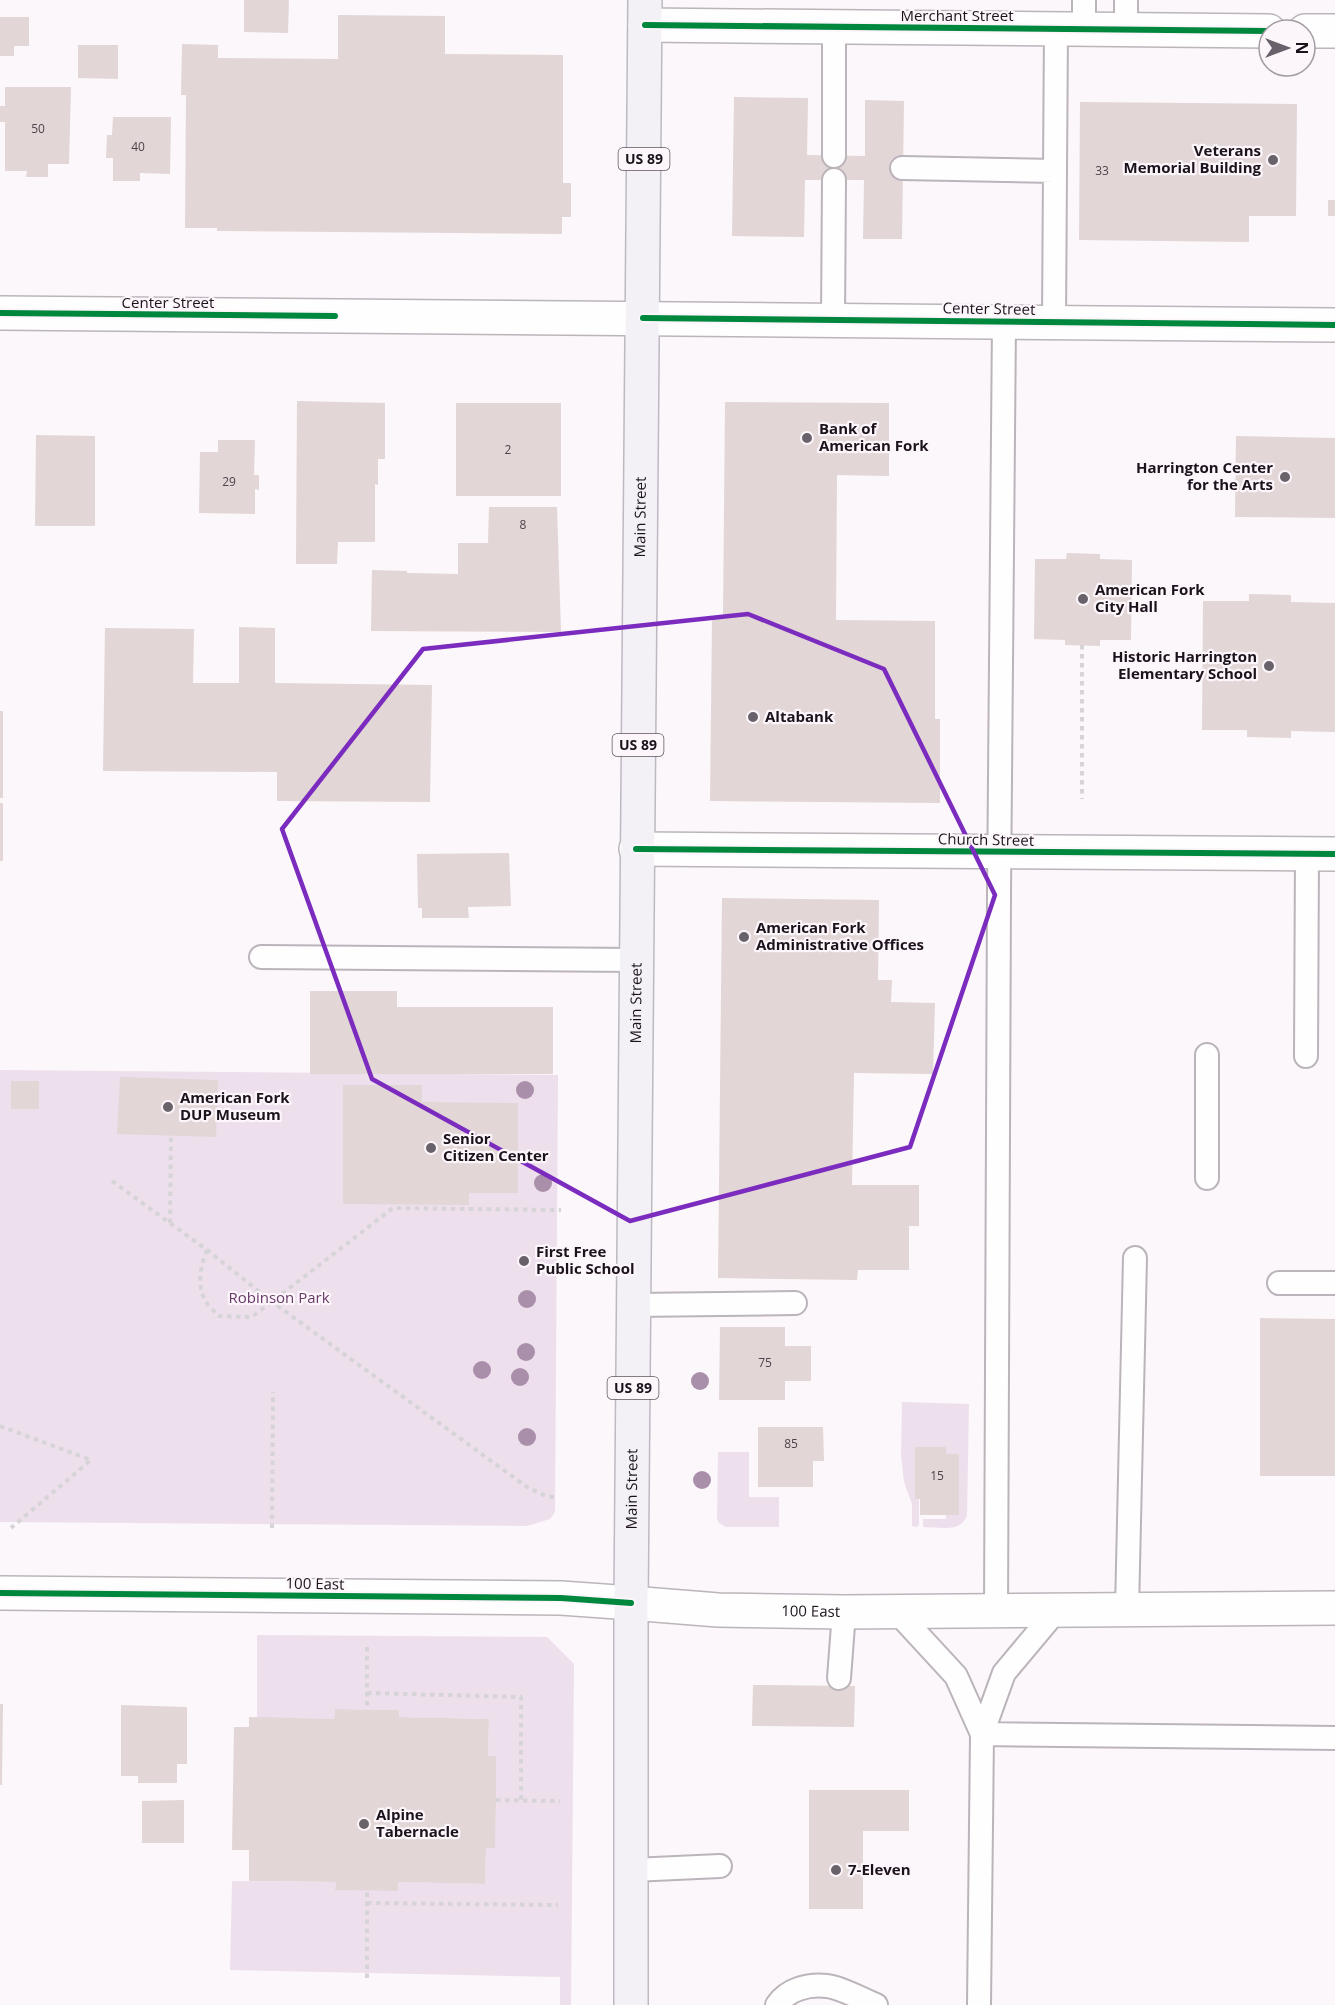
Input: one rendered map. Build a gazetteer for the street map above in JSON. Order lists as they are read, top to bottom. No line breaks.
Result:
{"streets":{"main road":["US 89","Main Street"],"street":["Merchant Street","Center Street","Church Street","100 East"]},"crossings":[["Merchant Street","Main Street"],["Center Street","Main Street"],["Main Street","Church Street"],["Main Street","100 East"]],"parks":["Robinson Park"],"places":["Veterans Memorial Building","Bank of American Fork","Harrington Center for the Arts","American Fork City Hall","Historic Harrington Elementary School","Altabank","American Fork Administrative Offices","American Fork DUP Museum","Senior Citizen Center","First Free Public School","Alpine Tabernacle","7-Eleven"],"house_numbers":["50","40","33","2","29","8","75","85","15"],"north":"right"}
